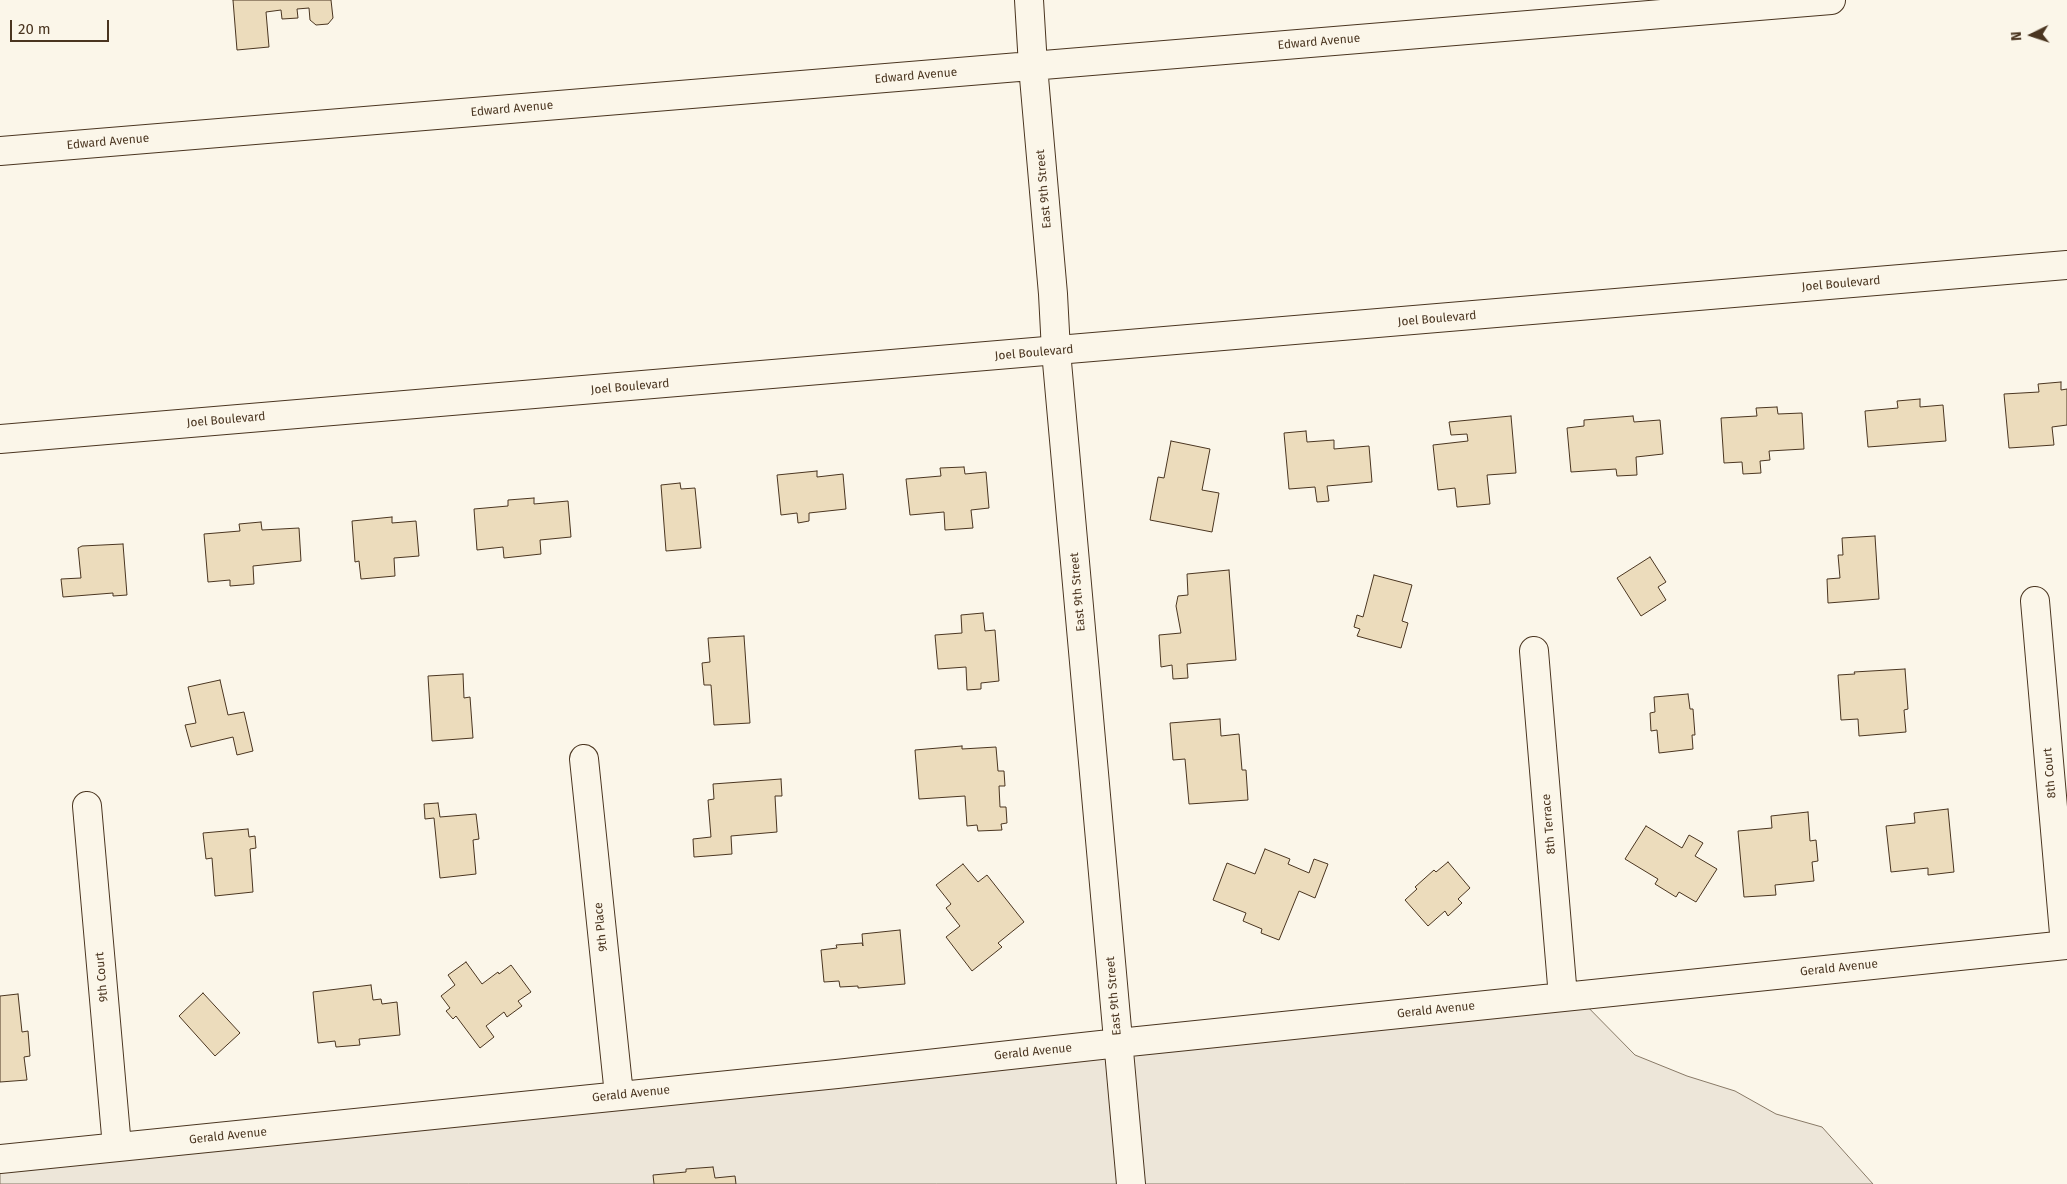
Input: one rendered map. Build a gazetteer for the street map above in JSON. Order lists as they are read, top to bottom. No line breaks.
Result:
{"streets":{"street":["Edward Avenue","East 9th Street","Joel Boulevard","8th Court","8th Terrace","9th Place","Gerald Avenue","9th Court"]},"crossings":[["Edward Avenue","East 9th Street"],["East 9th Street","Joel Boulevard"],["East 9th Street","Gerald Avenue"],["8th Court","Gerald Avenue"],["8th Terrace","Gerald Avenue"],["9th Place","Gerald Avenue"],["Gerald Avenue","9th Court"]],"scale_bar":"20 m","north":"left"}
